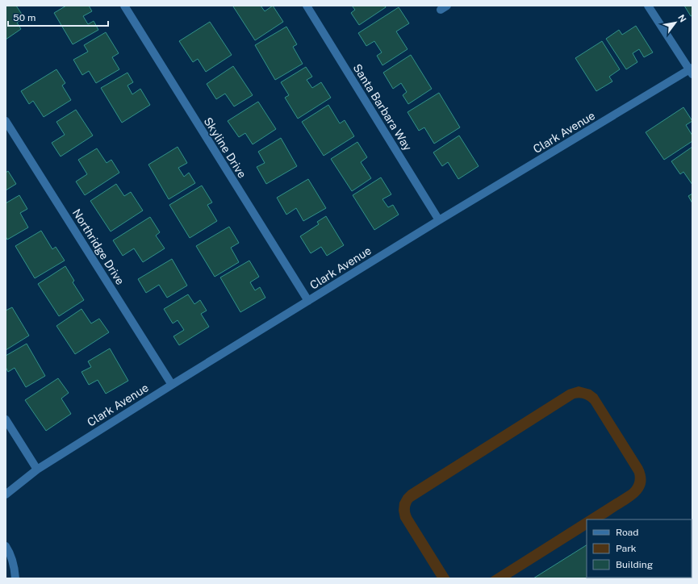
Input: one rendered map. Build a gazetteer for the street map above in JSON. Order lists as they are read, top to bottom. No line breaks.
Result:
{"streets":{"street":["Santa Barbara Way","Clark Avenue","Skyline Drive","Northridge Drive"]},"crossings":[["Santa Barbara Way","Clark Avenue"],["Clark Avenue","Skyline Drive"],["Clark Avenue","Northridge Drive"]],"legend":["Road","Park","Building"],"scale_bar":"50 m","north":"top right"}
